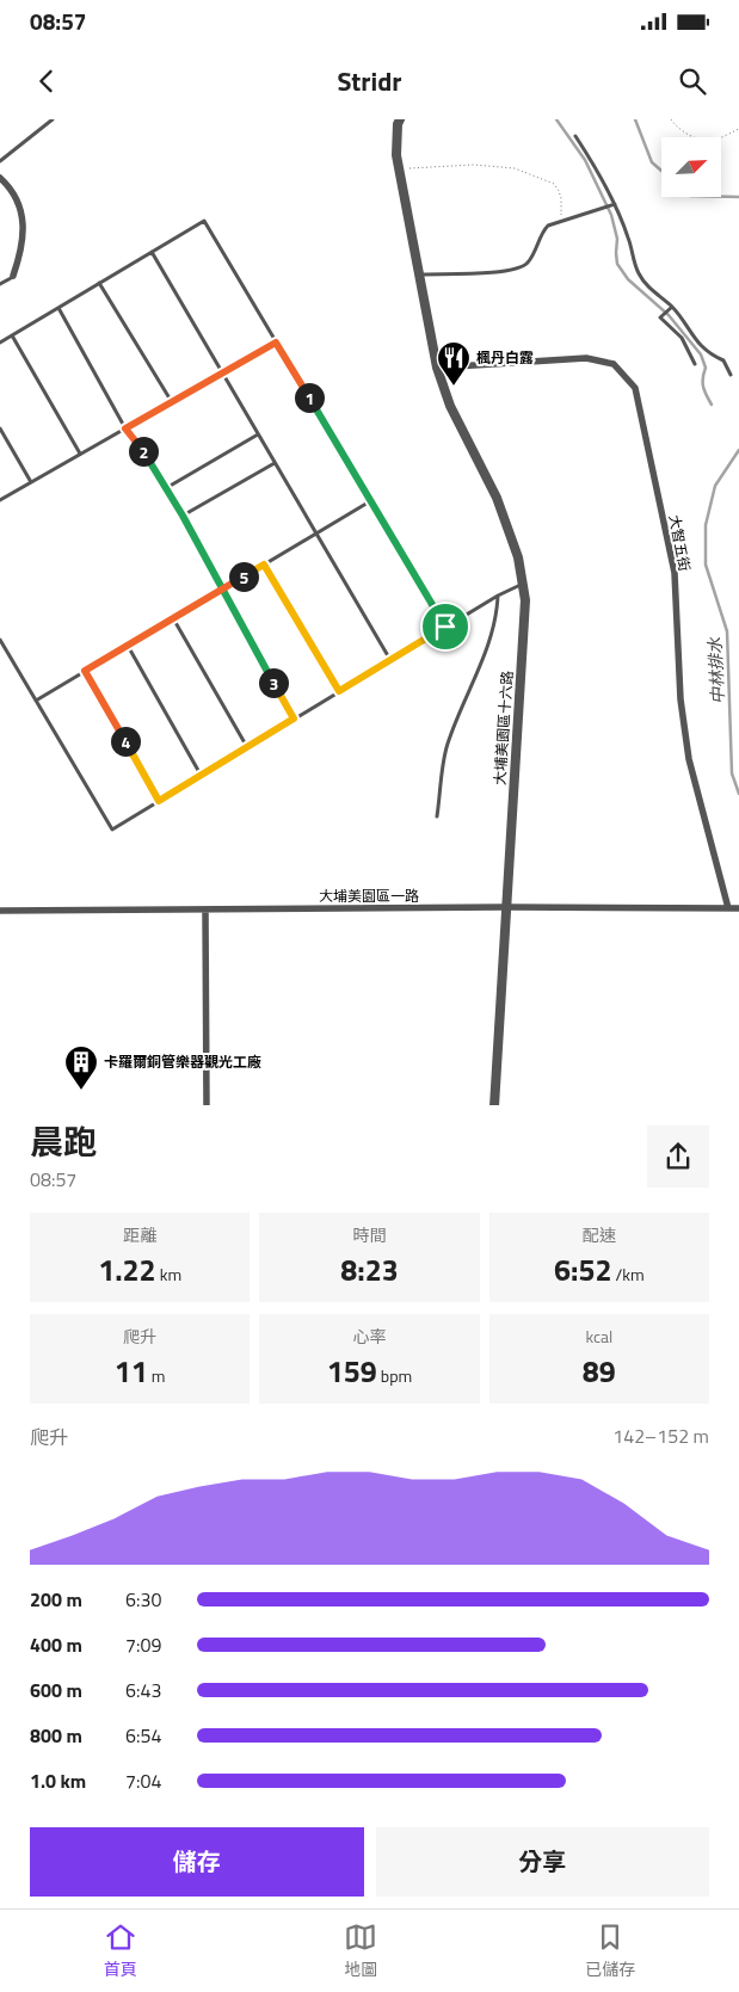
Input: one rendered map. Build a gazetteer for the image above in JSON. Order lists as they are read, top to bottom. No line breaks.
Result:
{"streets":{"street":["大智五街","大埔美園區十六路","大埔美園區一路"]},"crossings":[["大智五街","大埔美園區十六路"],["大智五街","大埔美園區一路"],["大埔美園區十六路","大埔美園區一路"]],"water":["中林排水"],"places":{"restaurant":["楓丹白露"],"building":["卡羅爾銅管樂器觀光工廠"]},"north":"top right","page":{"status":"08:57","header":"Stridr","pins":["1","2","5","3","4"],"heading":["晨跑","08:57"],"stats":[["距離","1.22 km"],["時間","8:23"],["配速","6:52 /km"],["爬升","11 m"],["心率","159 bpm"],["kcal","89"]],"chart":["爬升","142–152 m"],"list":[{"name":"200 m","note":"6:30"},{"name":"400 m","note":"7:09"},{"name":"600 m","note":"6:43"},{"name":"800 m","note":"6:54"},{"name":"1.0 km","note":"7:04"}],"buttons":["儲存","分享"],"tabs":["首頁","地圖","已儲存"]}}
